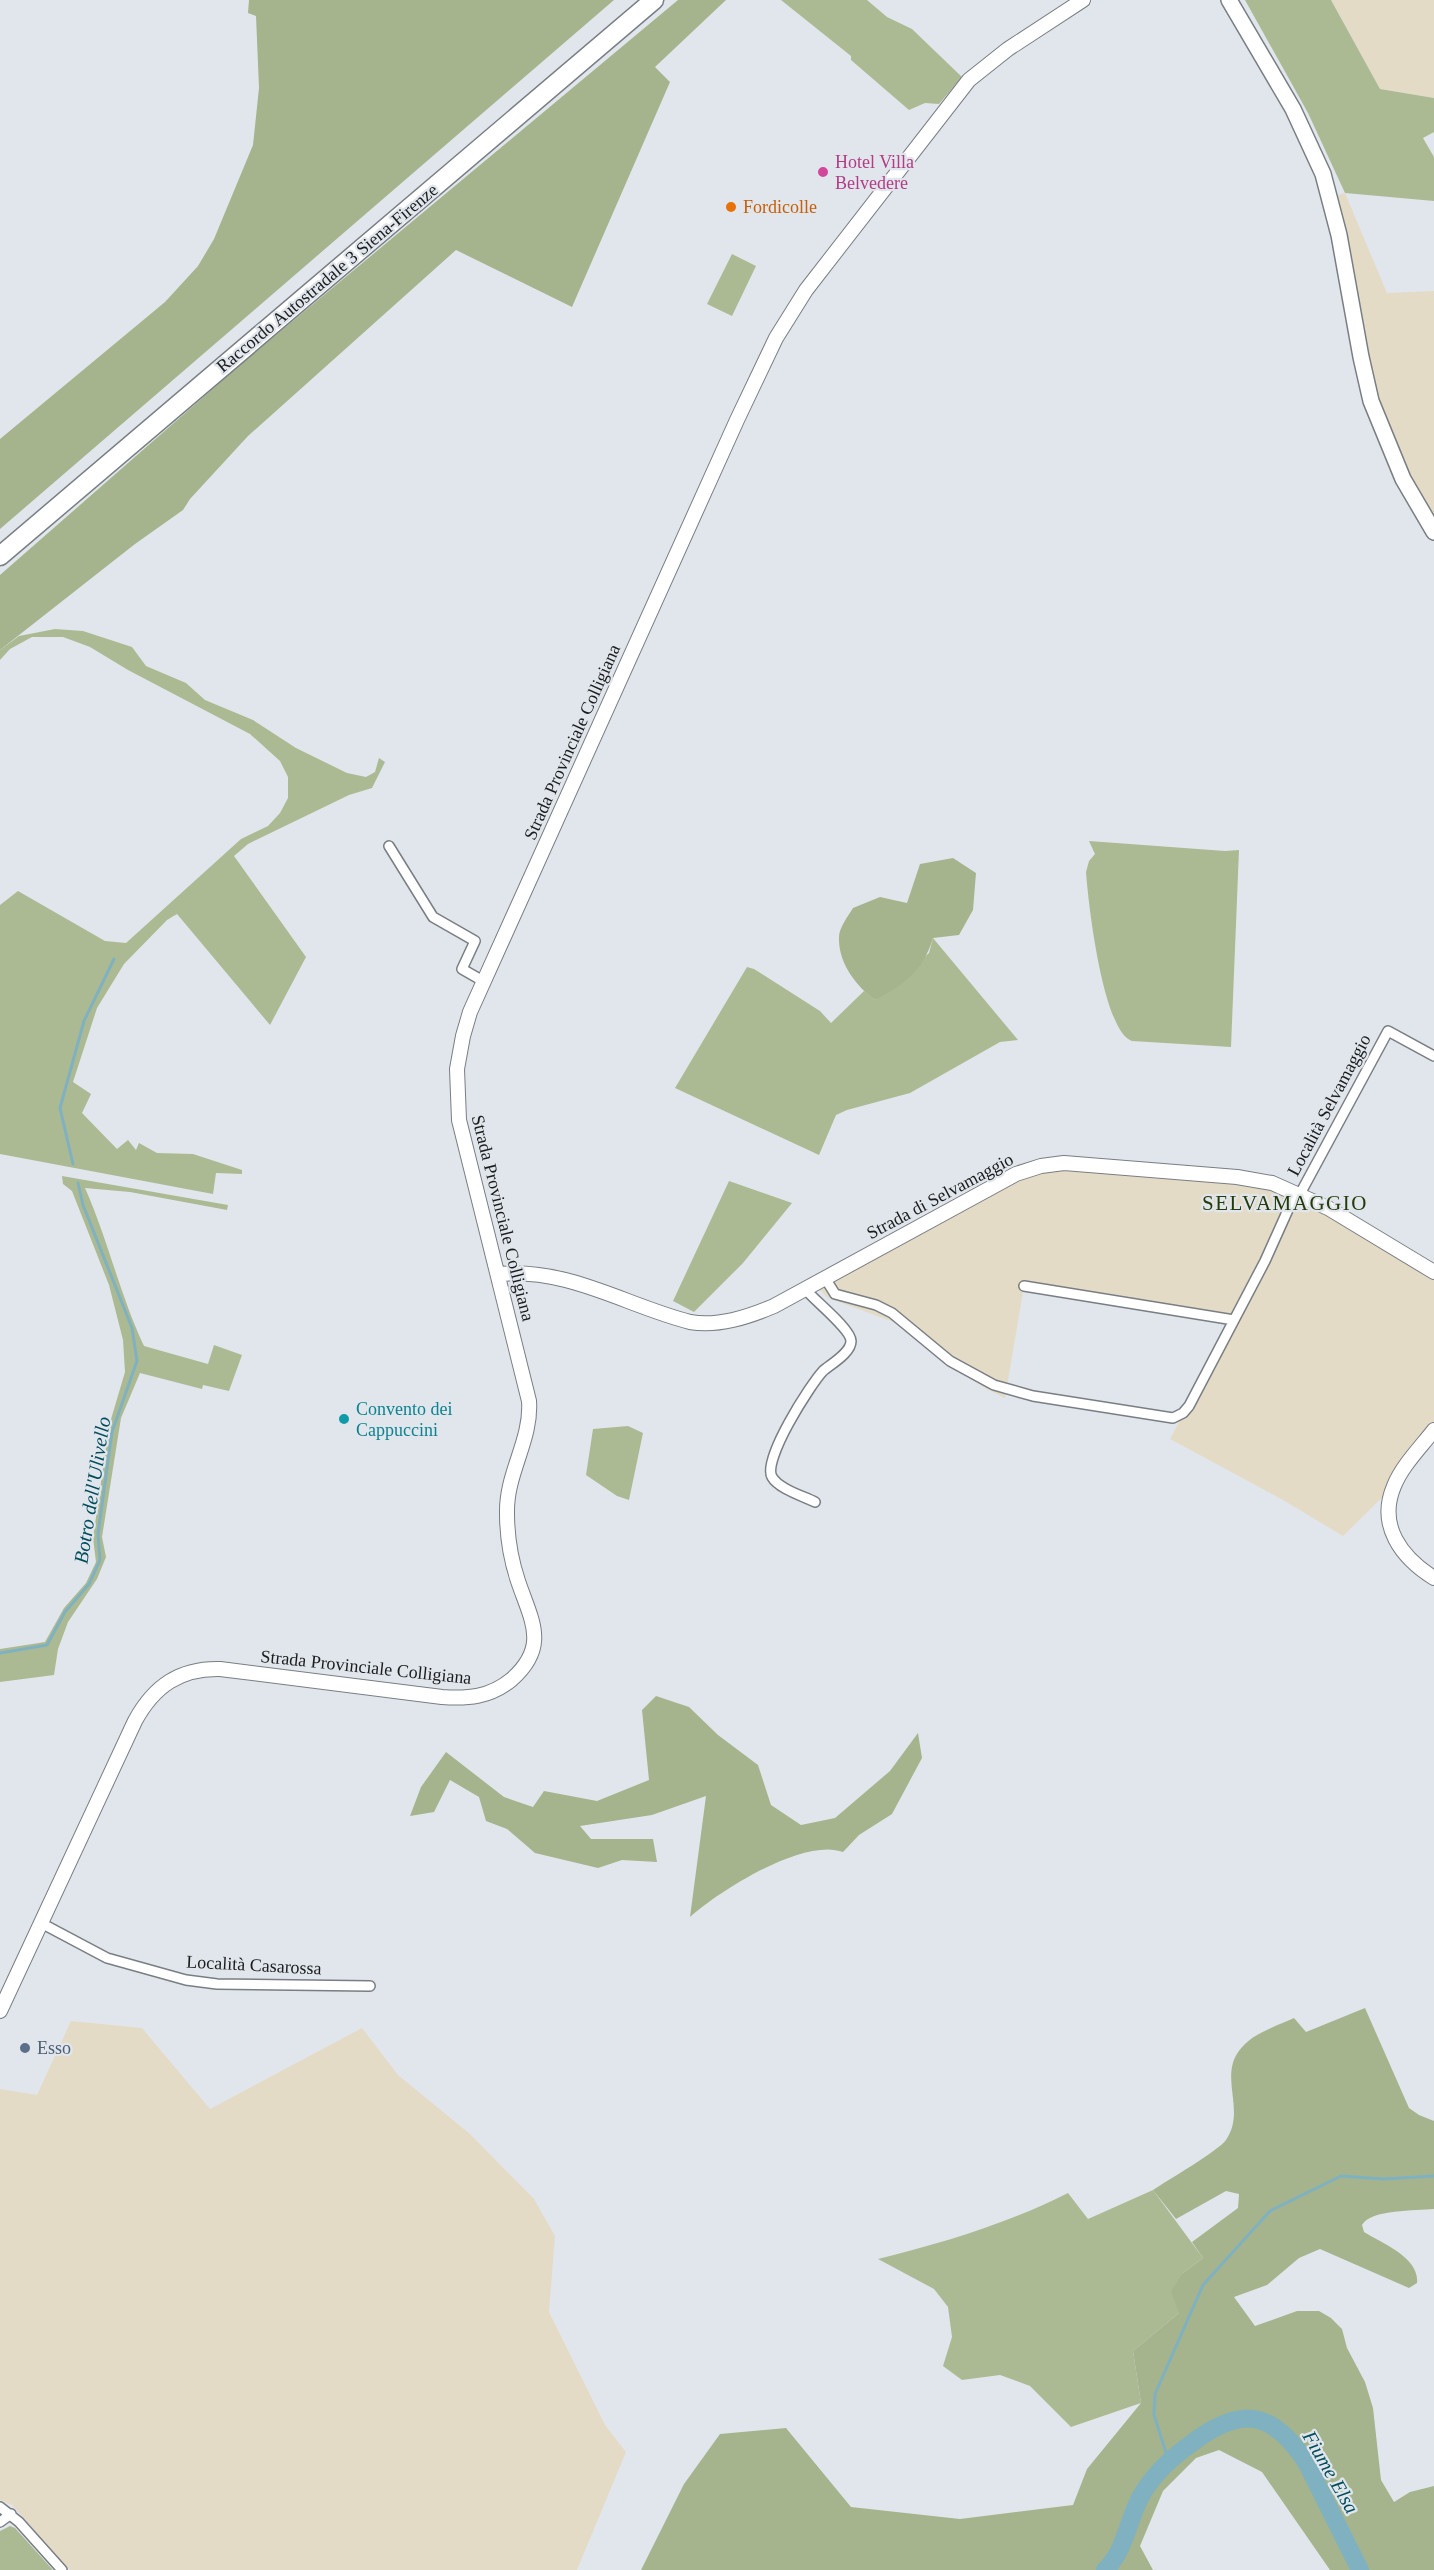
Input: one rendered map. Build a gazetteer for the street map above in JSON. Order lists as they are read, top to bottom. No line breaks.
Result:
{"streets":{"highway":["Raccordo Autostradale 3 Siena-Firenze"],"main road":["Strada Provinciale Colligiana","Strada di Selvamaggio"],"street":["Località Selvamaggio","Località Casarossa"]},"crossings":[["Strada Provinciale Colligiana","Strada di Selvamaggio"],["Strada Provinciale Colligiana","Località Casarossa"],["Località Selvamaggio","Strada di Selvamaggio"]],"districts":["SELVAMAGGIO"],"water":["Botro dell'Ulivello","Fiume Elsa"],"places":["Hotel Villa Belvedere","Fordicolle","Convento dei Cappuccini","Esso"]}
